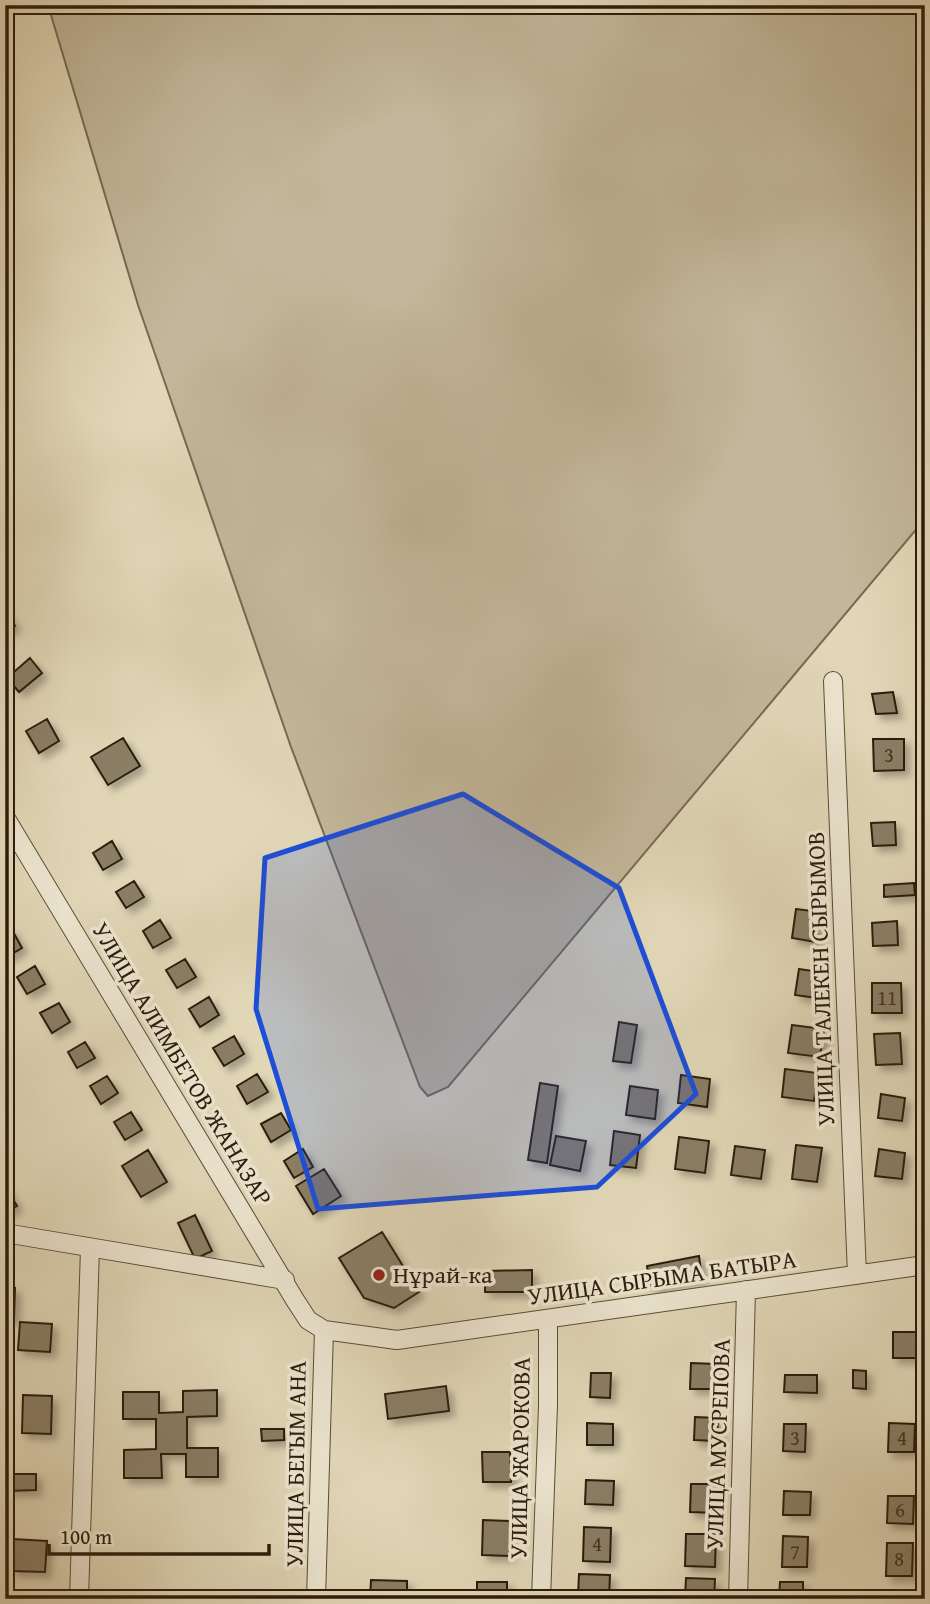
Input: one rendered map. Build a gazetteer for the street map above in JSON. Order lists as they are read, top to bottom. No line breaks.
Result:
{"streets":{"street":["УЛИЦА ТАЛЕКЕН СЫРЫМОВ","УЛИЦА АЛИМБЕТОВ ЖАНАЗАР","УЛИЦА СЫРЫМА БАТЫРА","УЛИЦА МУСРЕПОВА","УЛИЦА ЖАРОКОВА","УЛИЦА БЕГЫМ АНА"]},"crossings":[["УЛИЦА ТАЛЕКЕН СЫРЫМОВ","УЛИЦА СЫРЫМА БАТЫРА"],["УЛИЦА АЛИМБЕТОВ ЖАНАЗАР","УЛИЦА СЫРЫМА БАТЫРА"],["УЛИЦА АЛИМБЕТОВ ЖАНАЗАР","УЛИЦА БЕГЫМ АНА"],["УЛИЦА СЫРЫМА БАТЫРА","УЛИЦА МУСРЕПОВА"],["УЛИЦА СЫРЫМА БАТЫРА","УЛИЦА ЖАРОКОВА"],["УЛИЦА СЫРЫМА БАТЫРА","УЛИЦА БЕГЫМ АНА"]],"places":["Нұрай-ка"],"house_numbers":["3","11","3","4","6","4","7","8"],"scale_bar":"100 m"}
